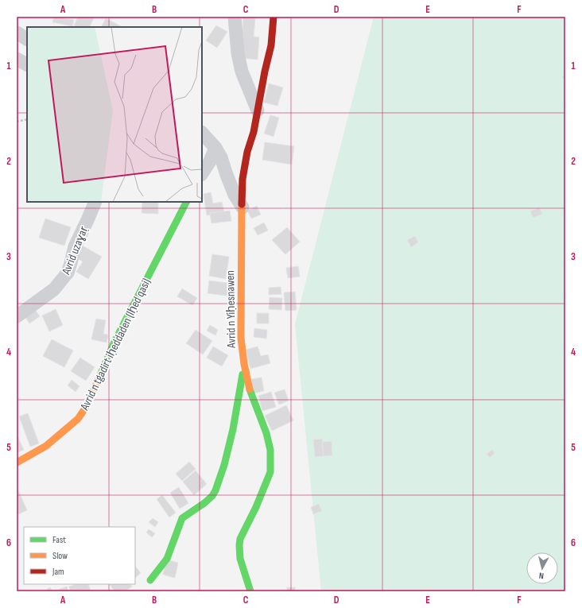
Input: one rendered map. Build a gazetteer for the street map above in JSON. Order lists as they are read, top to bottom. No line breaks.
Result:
{"streets":{"street":["Avrid uzaɣaṛ","Avrid n Yiḥesnawen","Avrid n tgadirt iḥeddaden (lḥed qasi)"]},"legend":["Fast","Slow","Jam"],"north":"bottom","grid":{"columns":["A","B","C","D","E","F"],"rows":["1","2","3","4","5","6"]}}
